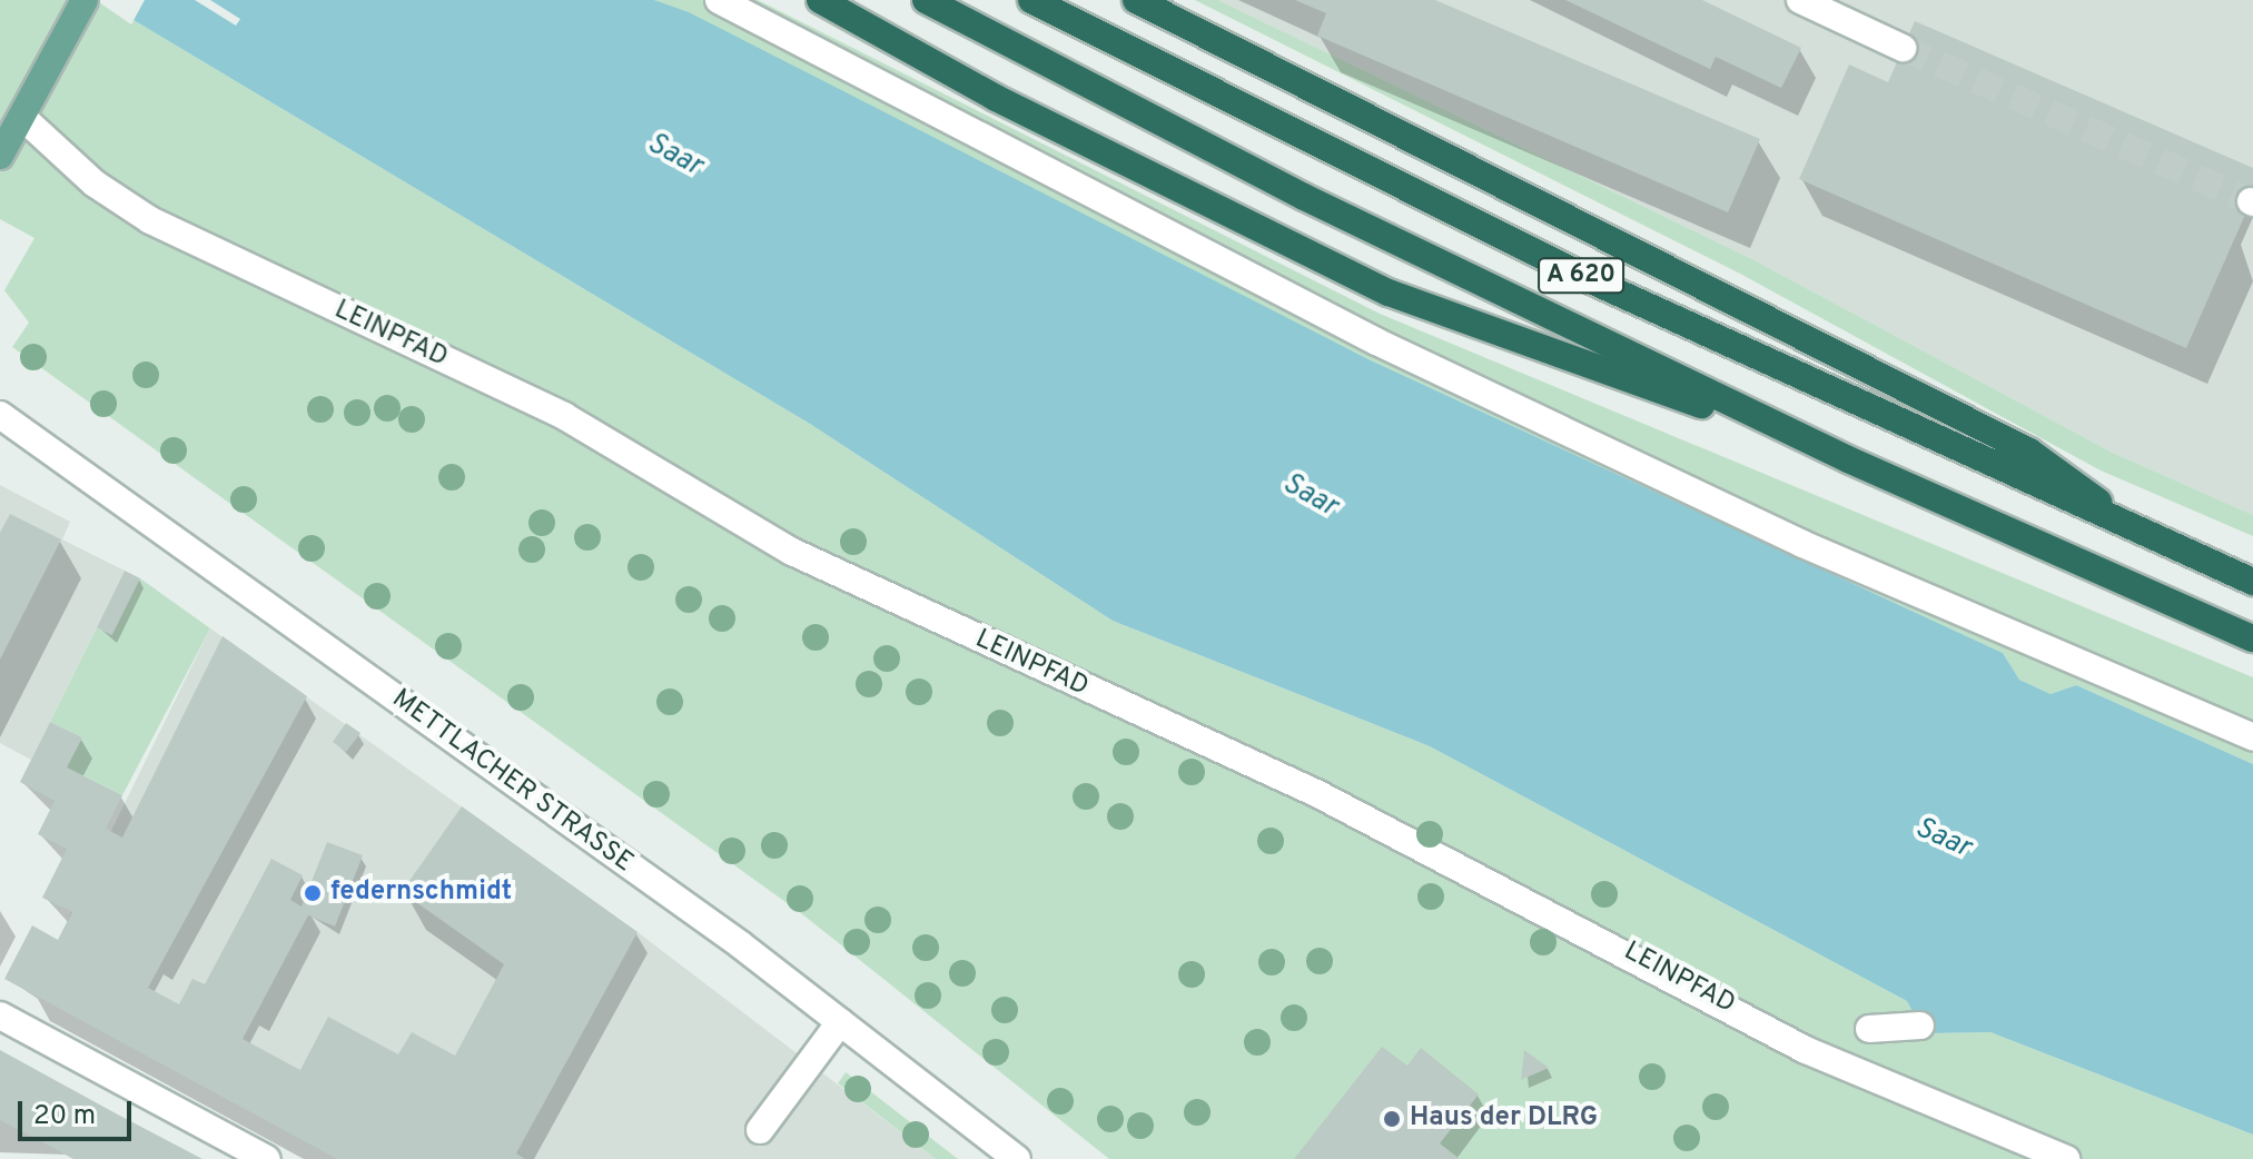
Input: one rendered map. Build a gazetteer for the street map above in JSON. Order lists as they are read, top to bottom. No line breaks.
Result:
{"streets":{"highway":["A 620"],"street":["LEINPFAD","METTLACHER STRASSE"]},"water":["Saar"],"places":["federnschmidt","Haus der DLRG"],"scale_bar":"20 m"}
